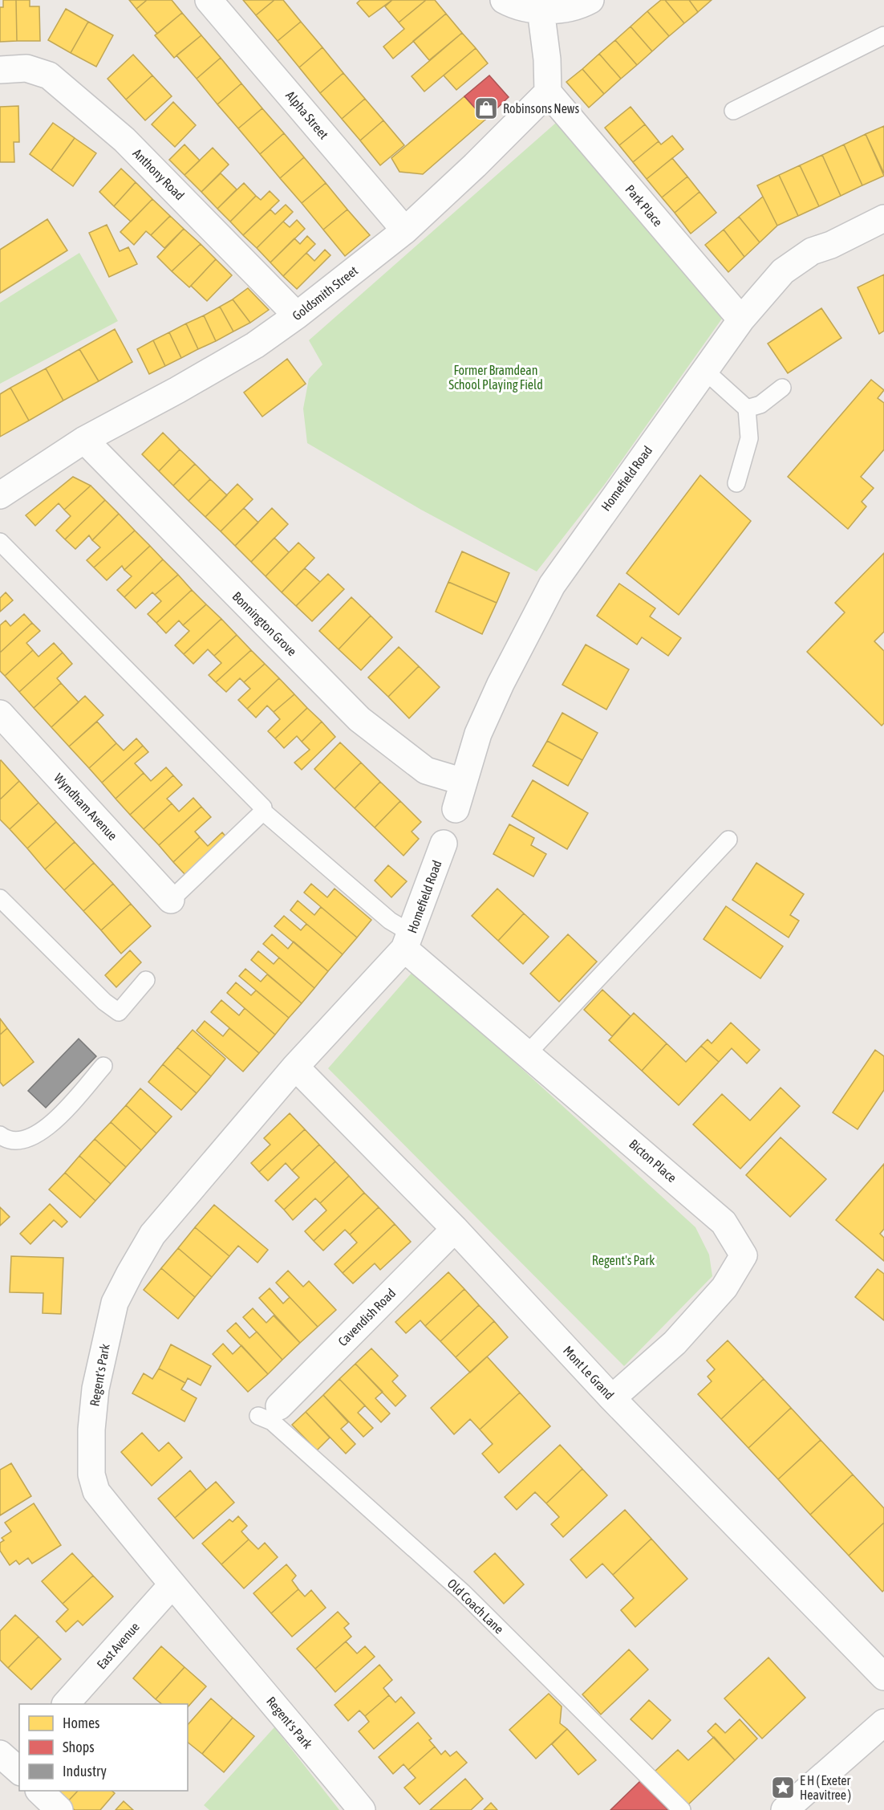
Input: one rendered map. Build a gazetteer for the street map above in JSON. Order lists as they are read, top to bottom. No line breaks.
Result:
{"streets":{"street":["Alpha Street","Anthony Road","Park Place","Goldsmith Street","Homefield Road","Bonnington Grove","Wyndham Avenue","Bicton Place","Cavendish Road","Mont Le Grand","Regent's Park","East Avenue"],"lane":["Old Coach Lane"]},"crossings":[["Alpha Street","Goldsmith Street"],["Anthony Road","Goldsmith Street"],["Park Place","Goldsmith Street"],["Park Place","Homefield Road"],["Goldsmith Street","Bonnington Grove"],["Homefield Road","Bonnington Grove"],["Homefield Road","Bicton Place"],["Homefield Road","Regent's Park"],["Bicton Place","Mont Le Grand"],["Bicton Place","Regent's Park"],["Cavendish Road","Mont Le Grand"],["Cavendish Road","Old Coach Lane"],["Mont Le Grand","Regent's Park"],["Regent's Park","East Avenue"]],"parks":["Former Bramdean School Playing Field","Regent's Park"],"places":{"shop":["Robinsons News"],"place":["E H ( Exeter Heavitree )"]},"legend":["Homes","Shops","Industry"]}
